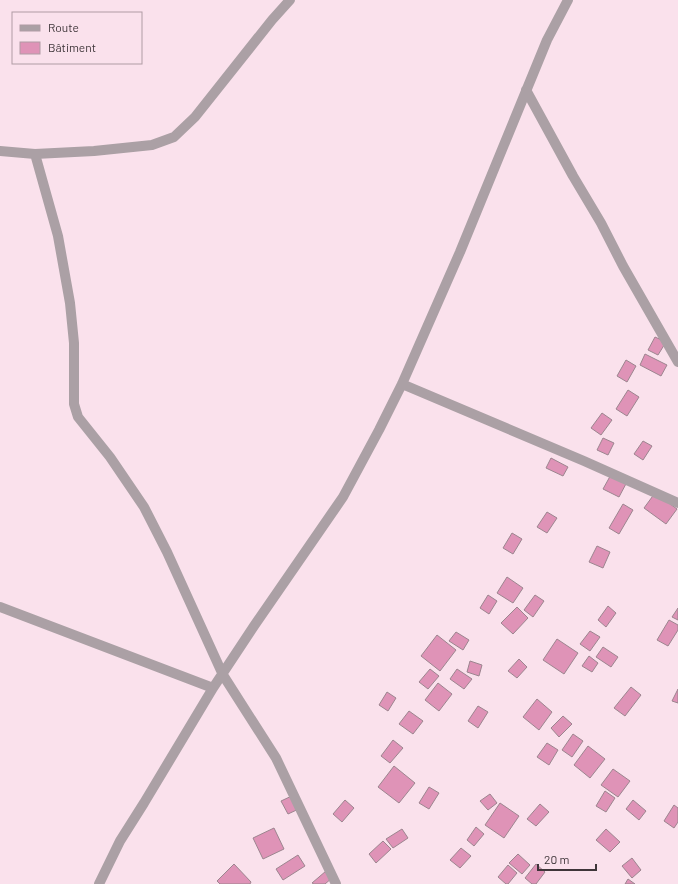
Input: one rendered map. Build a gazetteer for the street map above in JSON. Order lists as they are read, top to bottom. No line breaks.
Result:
{"legend":["Route","Bâtiment"],"scale_bar":"20 m"}
